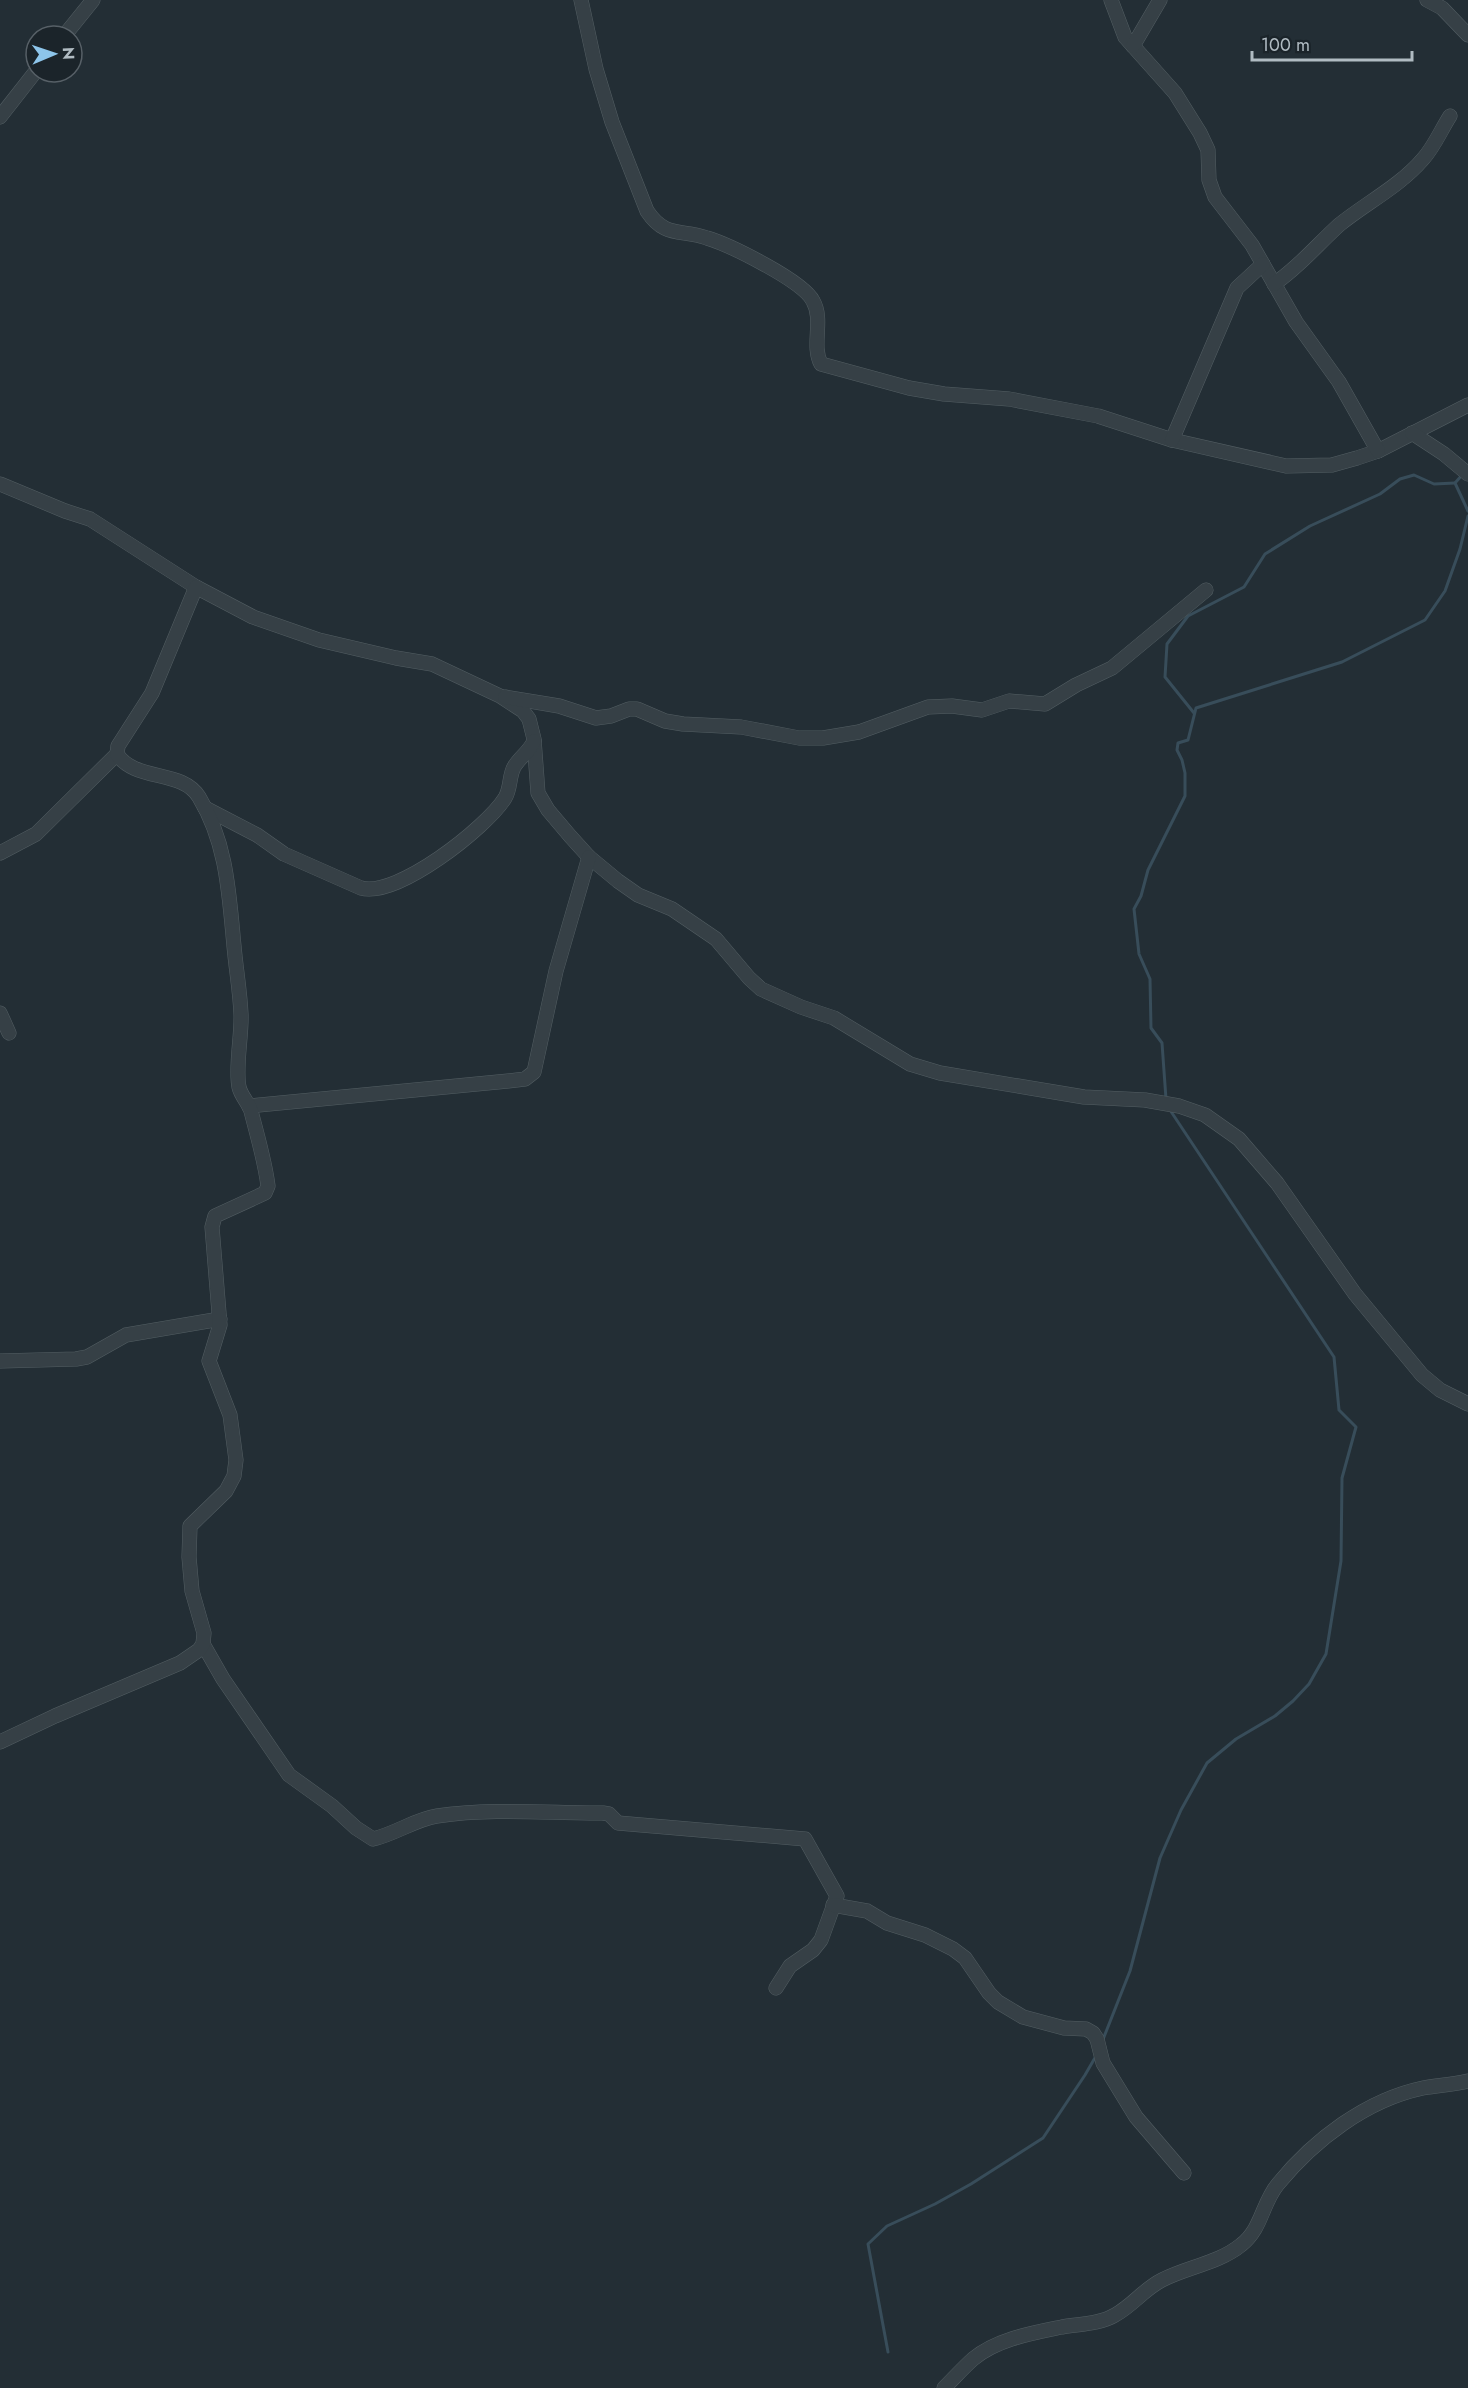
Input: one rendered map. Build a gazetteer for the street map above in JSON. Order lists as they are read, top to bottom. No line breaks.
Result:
{"scale_bar":"100 m","north":"right"}
